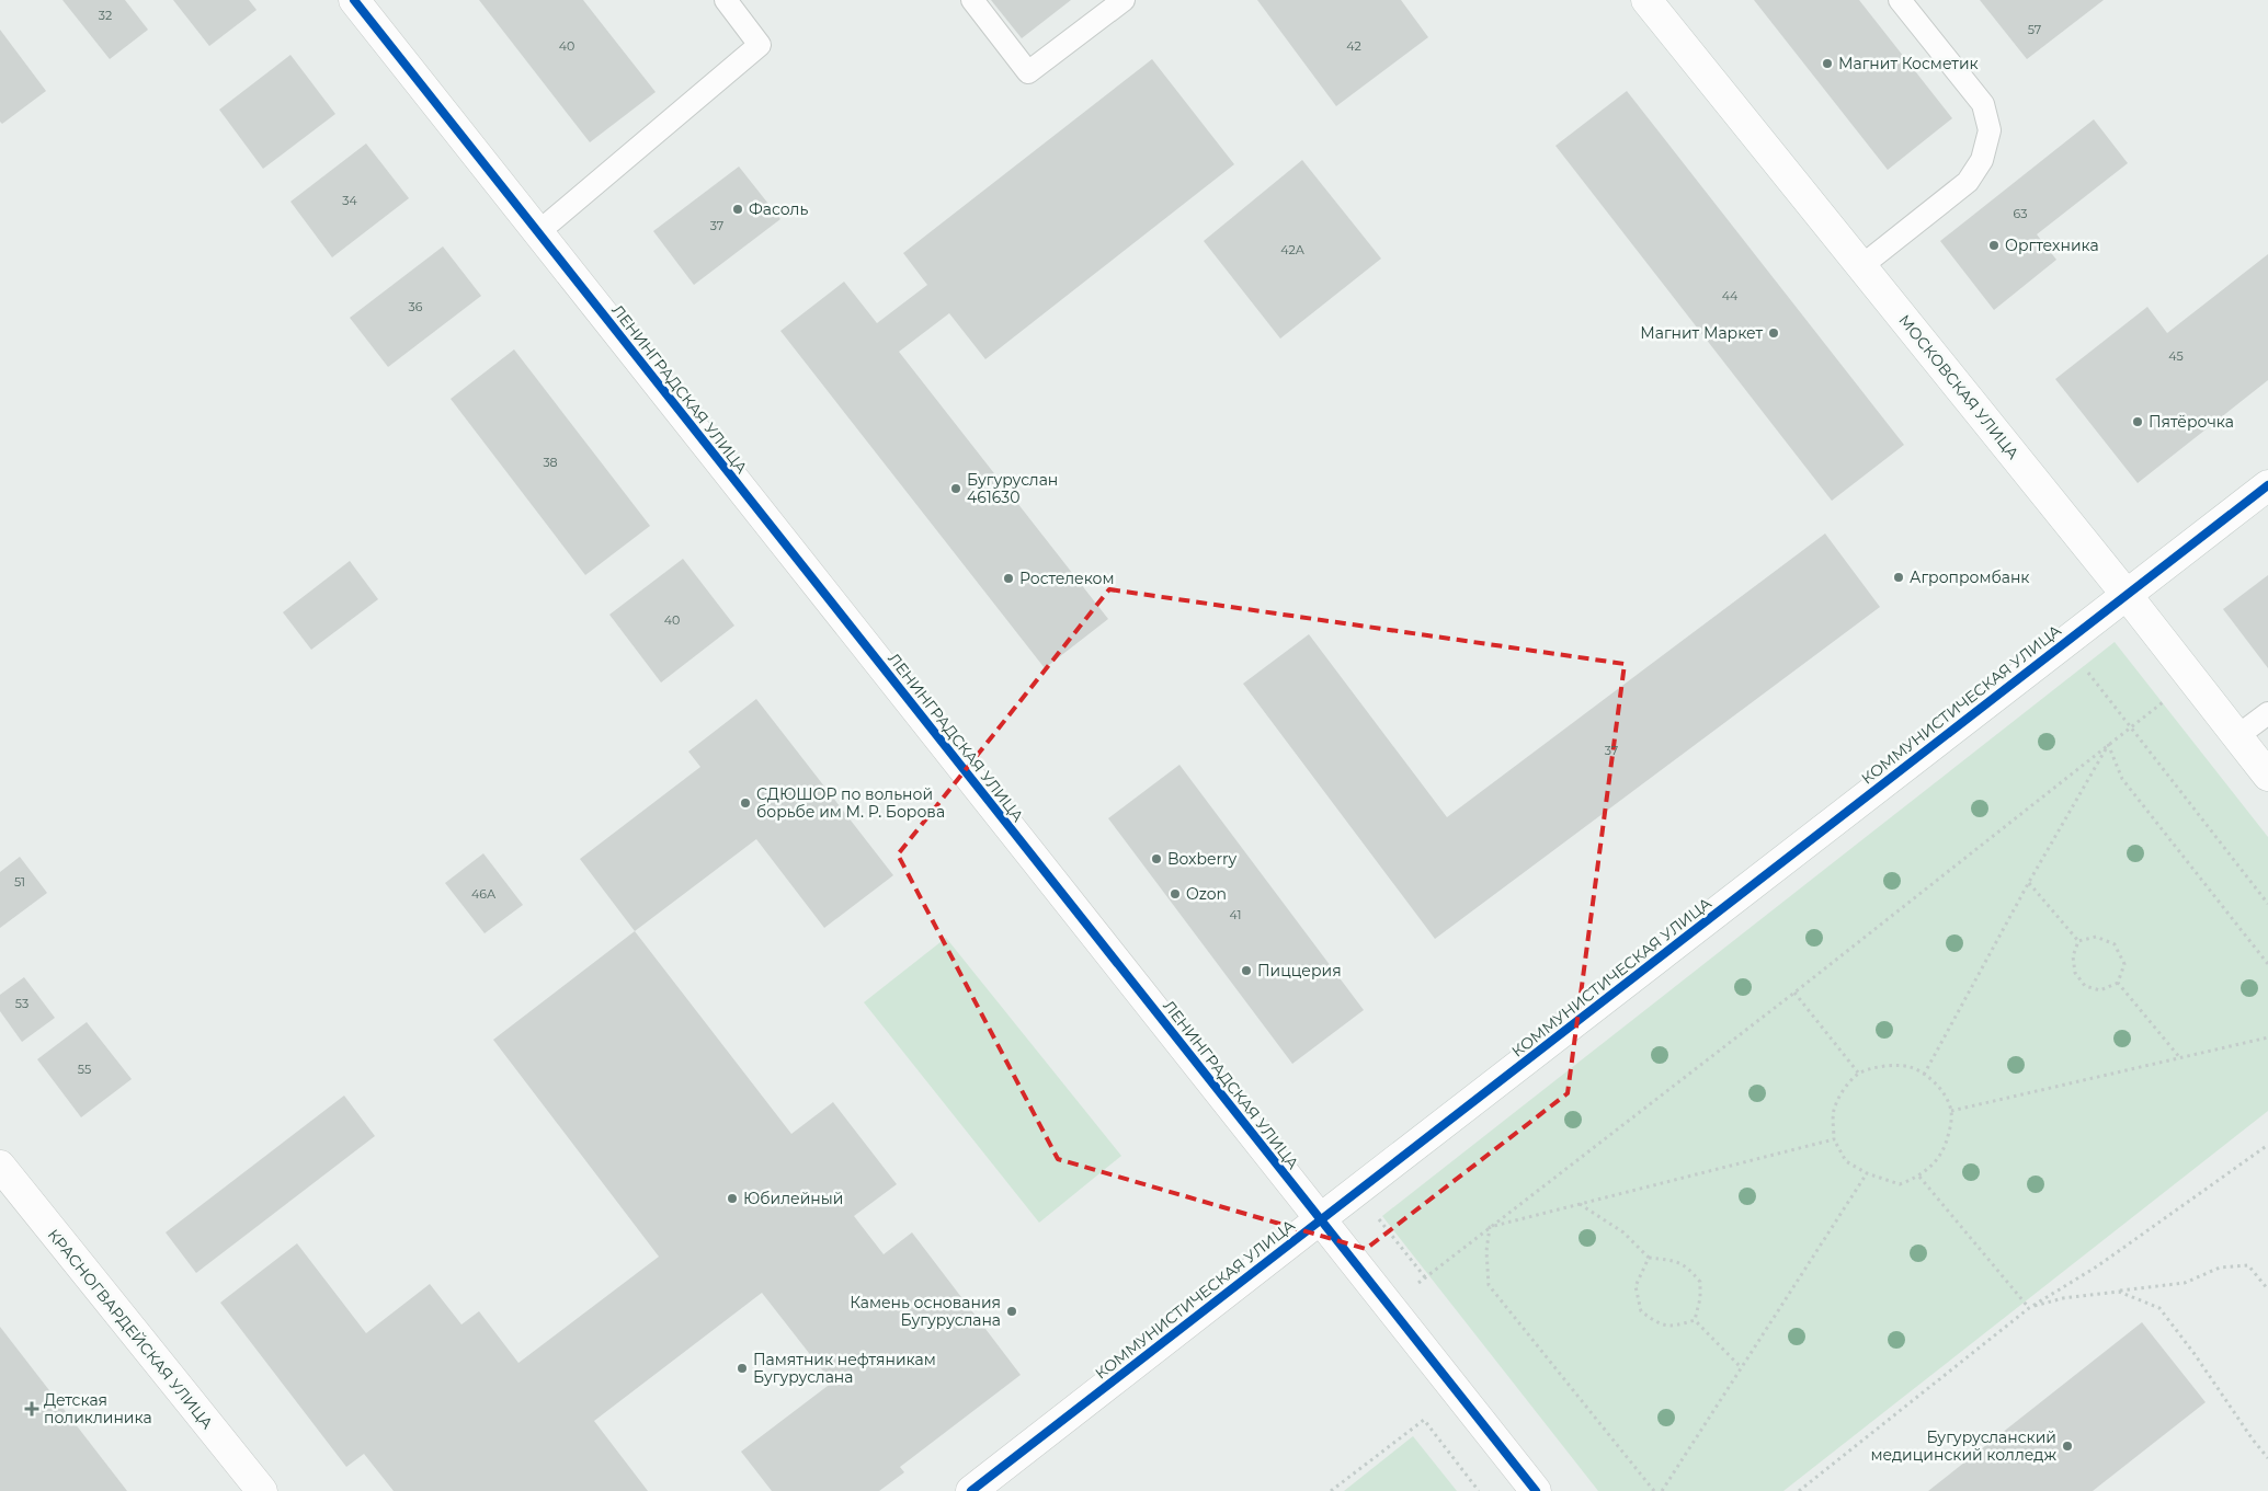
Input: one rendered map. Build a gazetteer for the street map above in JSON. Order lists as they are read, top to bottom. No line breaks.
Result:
{"streets":{"street":["МОСКОВСКАЯ УЛИЦА","ЛЕНИНГРАДСКАЯ УЛИЦА","КОММУНИСТИЧЕСКАЯ УЛИЦА","КРАСНОГВАРДЕЙСКАЯ УЛИЦА"]},"crossings":[["МОСКОВСКАЯ УЛИЦА","КОММУНИСТИЧЕСКАЯ УЛИЦА"],["ЛЕНИНГРАДСКАЯ УЛИЦА","КОММУНИСТИЧЕСКАЯ УЛИЦА"]],"places":{"other":["Магнит Косметик","Фасоль","Оргтехника","Магнит Маркет","Пятёрочка","Бугуруслан 461630","Агропромбанк","Ростелеком","СДЮШОР по вольной борьбе им М. Р. Борова","Boxberry","Ozon","Пиццерия","Юбилейный","Камень основания Бугуруслана","Памятник нефтяникам Бугуруслана","Бугурусланский медицинский колледж"],"health":["Детская поликлиника"]},"house_numbers":["32","57","40","42","34","63","37","42А","44","36","45","38","40","37","51","46А","41","53","55"]}
